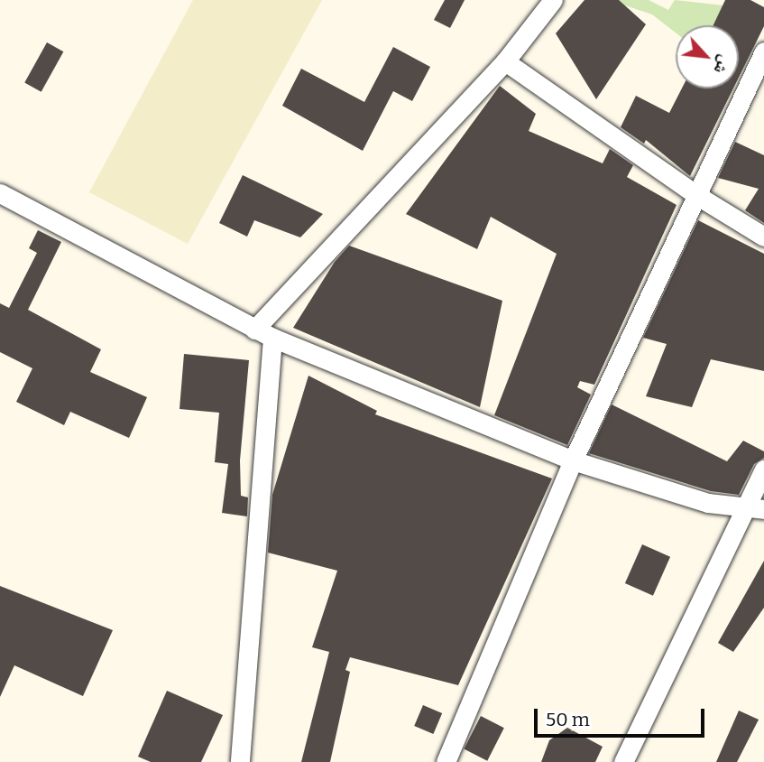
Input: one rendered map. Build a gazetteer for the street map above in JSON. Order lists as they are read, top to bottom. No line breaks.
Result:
{"scale_bar":"50 m","north":"bottom right"}
